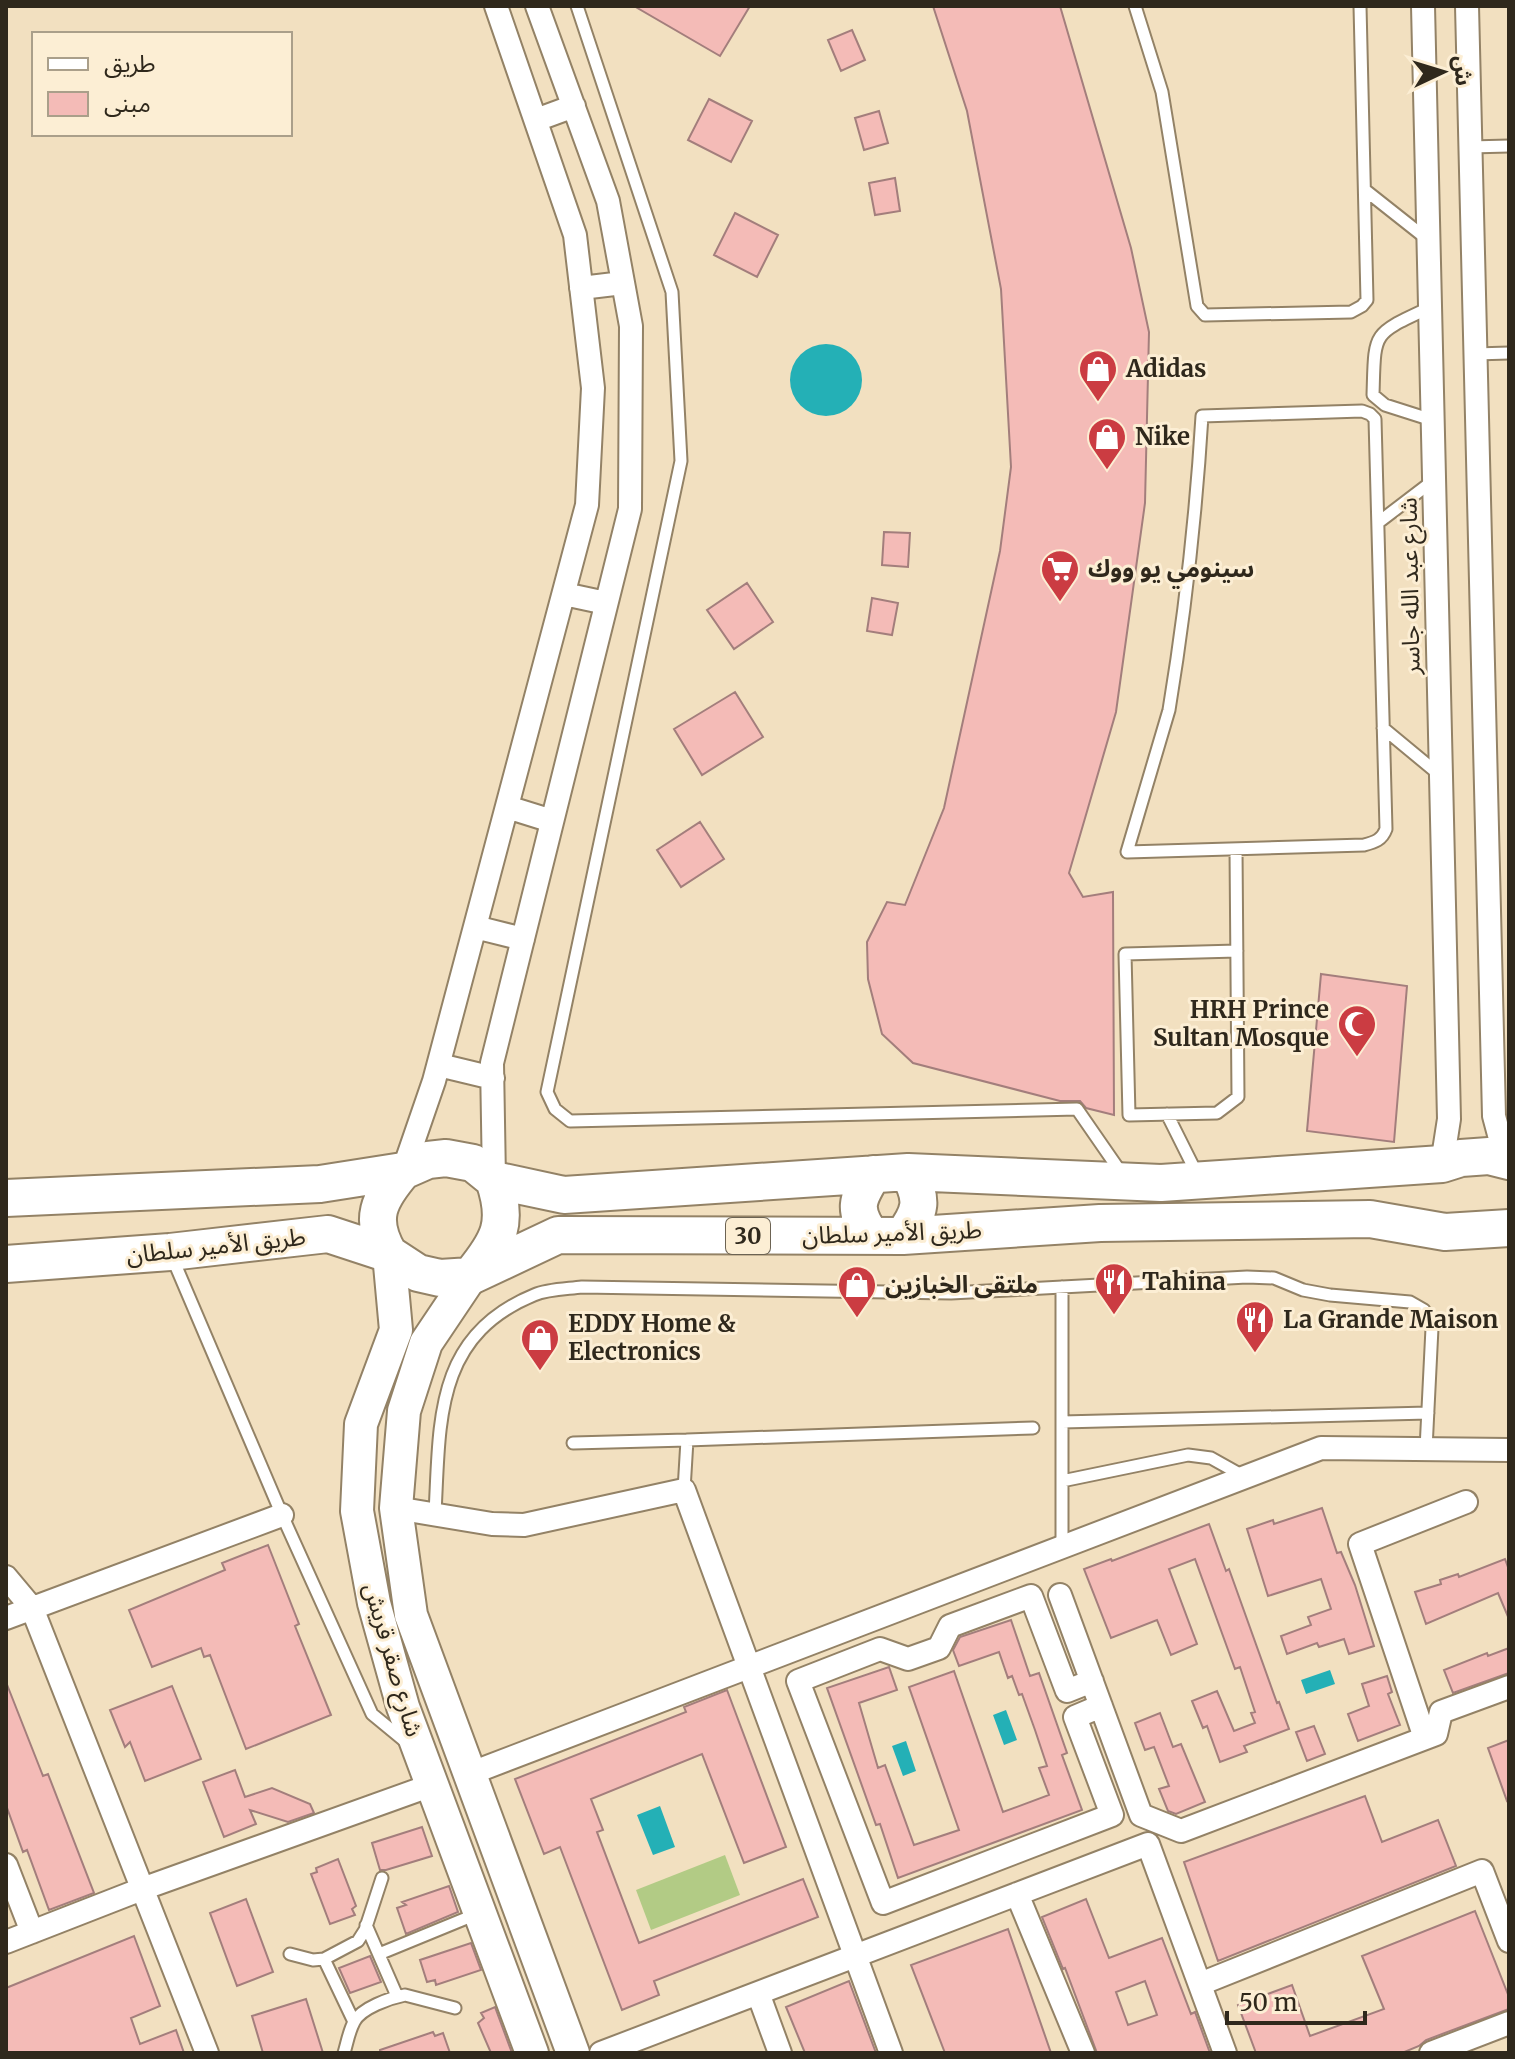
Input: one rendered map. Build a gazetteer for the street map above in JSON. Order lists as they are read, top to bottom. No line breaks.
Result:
{"streets":{"main road":["طريق الأمير سلطان","30"],"street":["شارع عبد الله جاسر","شارع صقر قريش"]},"crossings":[["شارع عبد الله جاسر","30"],["طريق الأمير سلطان","30"],["طريق الأمير سلطان","شارع صقر قريش"],["30","شارع صقر قريش"]],"places":{"shop":["Adidas","Nike","ملتقى الخبازين","EDDY Home & Electronics"],"supermarket":["سينومي يو ووك"],"mosque":["HRH Prince Sultan Mosque"],"restaurant":["Tahina","La Grande Maison"]},"legend":["طريق","مبنى"],"scale_bar":"50 m","north":"right"}
